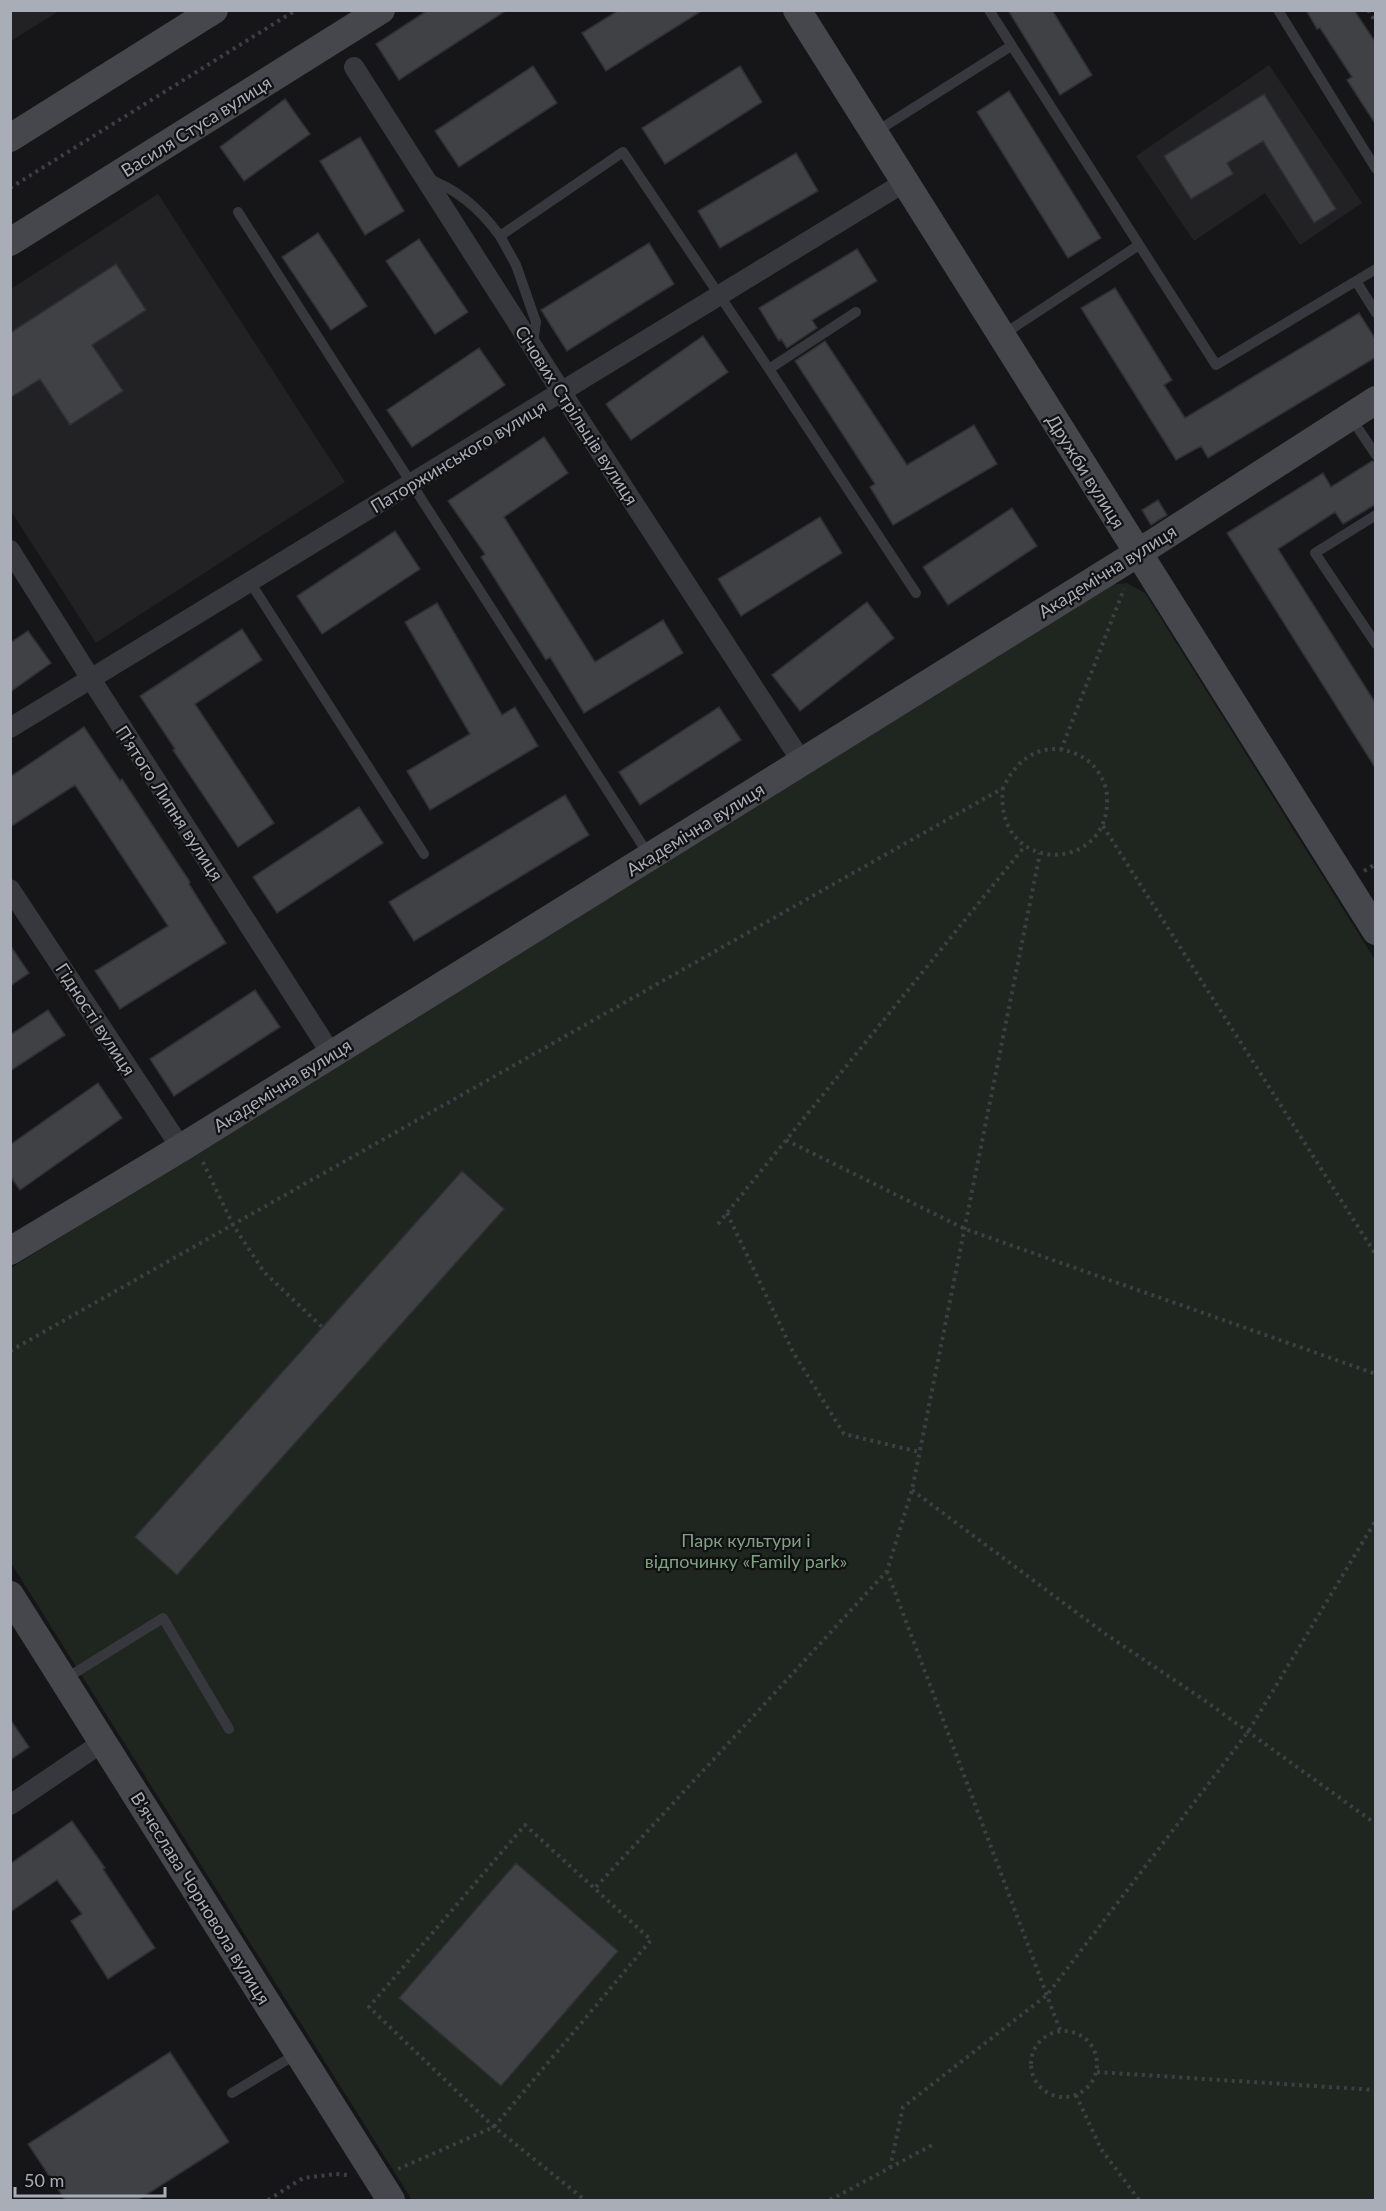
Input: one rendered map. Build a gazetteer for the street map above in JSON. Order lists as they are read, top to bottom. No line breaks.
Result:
{"streets":{"street":["Василя Стуса вулиця","Січових Стрільців вулиця","Паторжинського вулиця","Дружби вулиця","Академічна вулиця","П’ятого Липня вулиця","Гідності вулиця","В'ячеслава Чорновола вулиця"]},"crossings":[["Січових Стрільців вулиця","Паторжинського вулиця"],["Січових Стрільців вулиця","Академічна вулиця"],["Паторжинського вулиця","Дружби вулиця"],["Паторжинського вулиця","П’ятого Липня вулиця"],["Дружби вулиця","Академічна вулиця"],["Академічна вулиця","П’ятого Липня вулиця"],["Академічна вулиця","Гідності вулиця"]],"parks":["Парк культури і відпочинку «Family park»"],"scale_bar":"50 m"}
